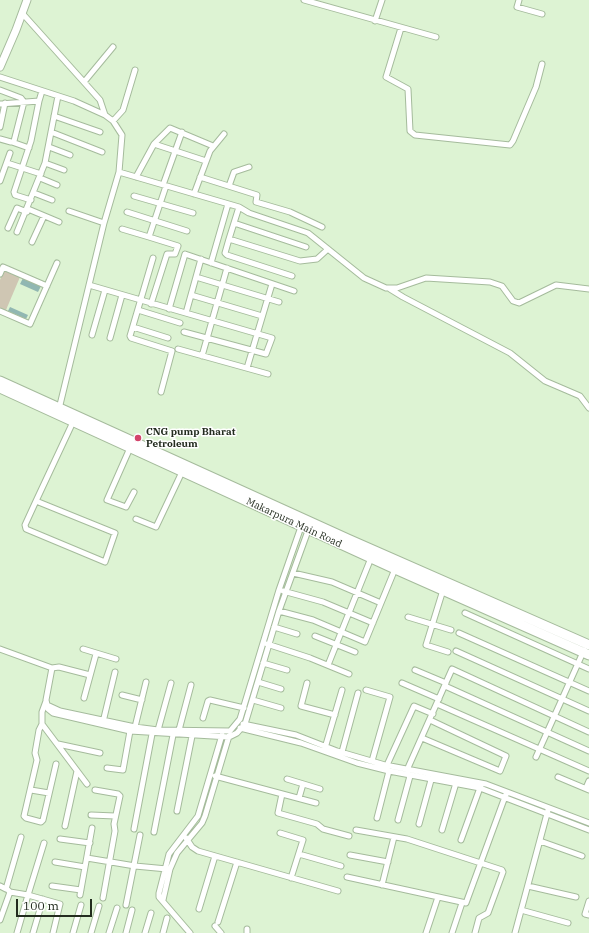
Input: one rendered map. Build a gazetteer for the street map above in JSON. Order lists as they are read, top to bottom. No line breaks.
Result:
{"streets":{"highway":["Makarpura Main Road"]},"places":["CNG pump Bharat Petroleum"],"scale_bar":"100 m"}
